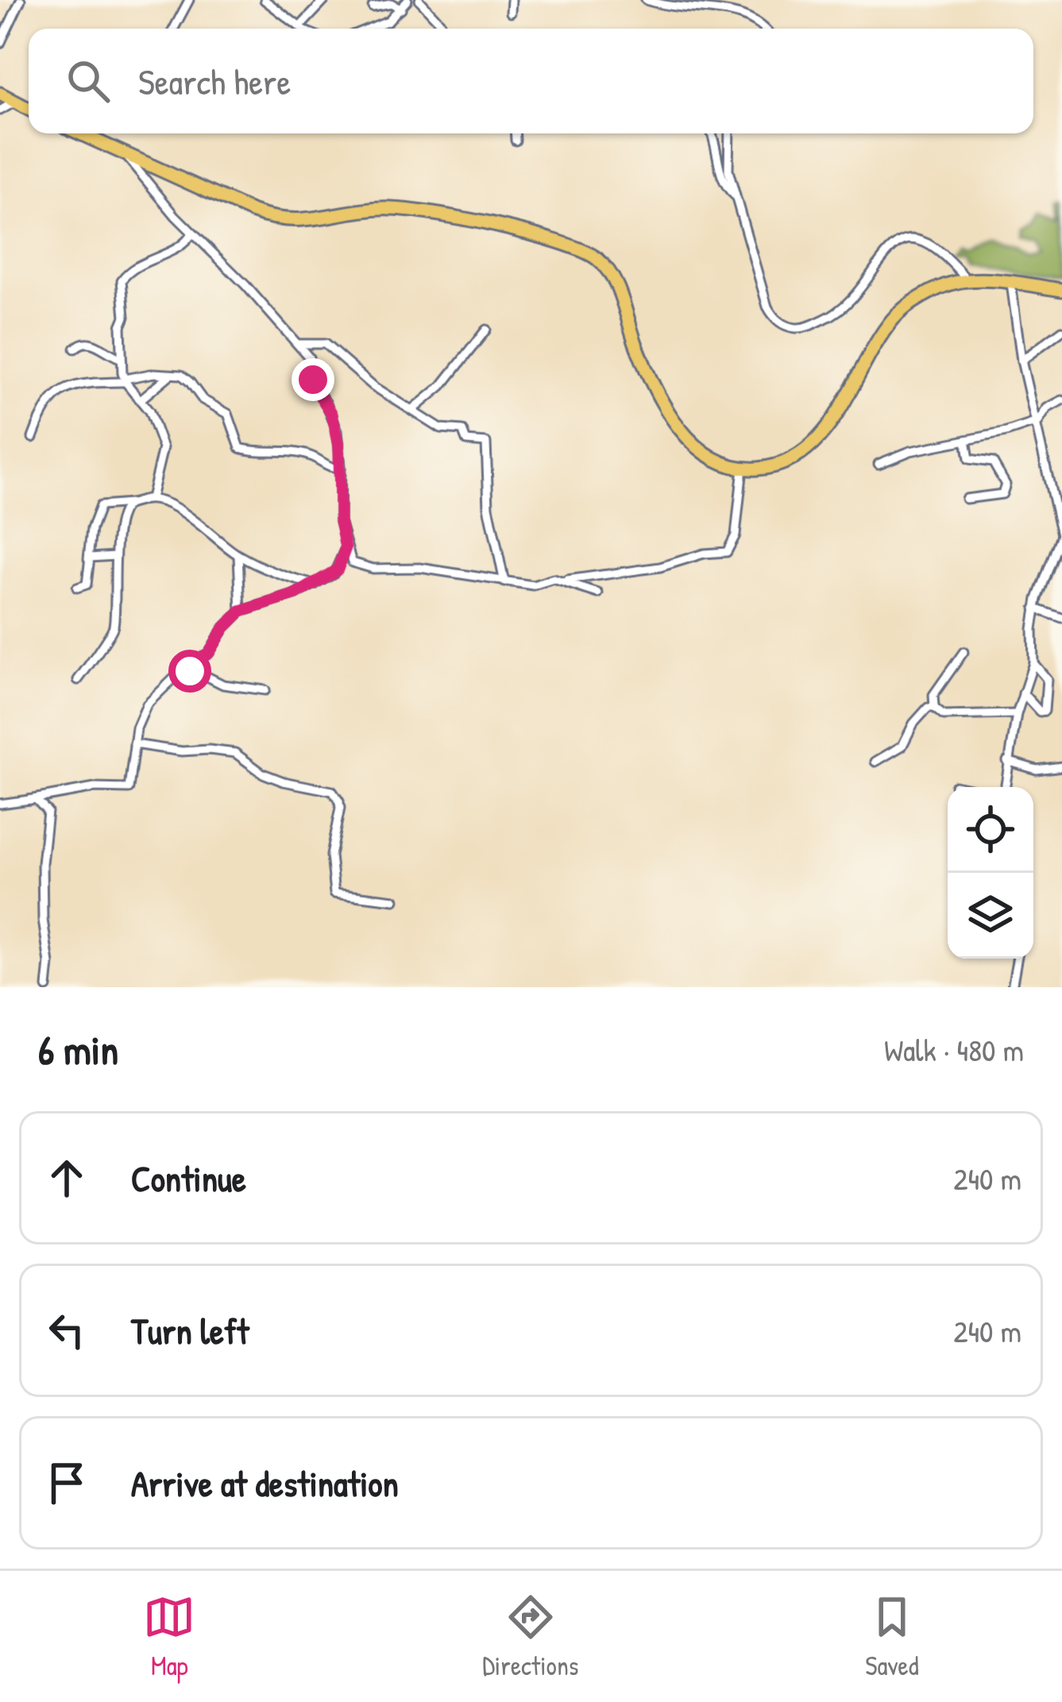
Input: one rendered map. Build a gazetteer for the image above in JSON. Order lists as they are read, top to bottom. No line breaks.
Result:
{"page":{"search":"Search here","heading":["6 min","Walk · 480 m"],"list":[["Continue","240 m"],["Turn left","240 m"],"Arrive at destination"],"nav":["Map","Directions","Saved"]}}
